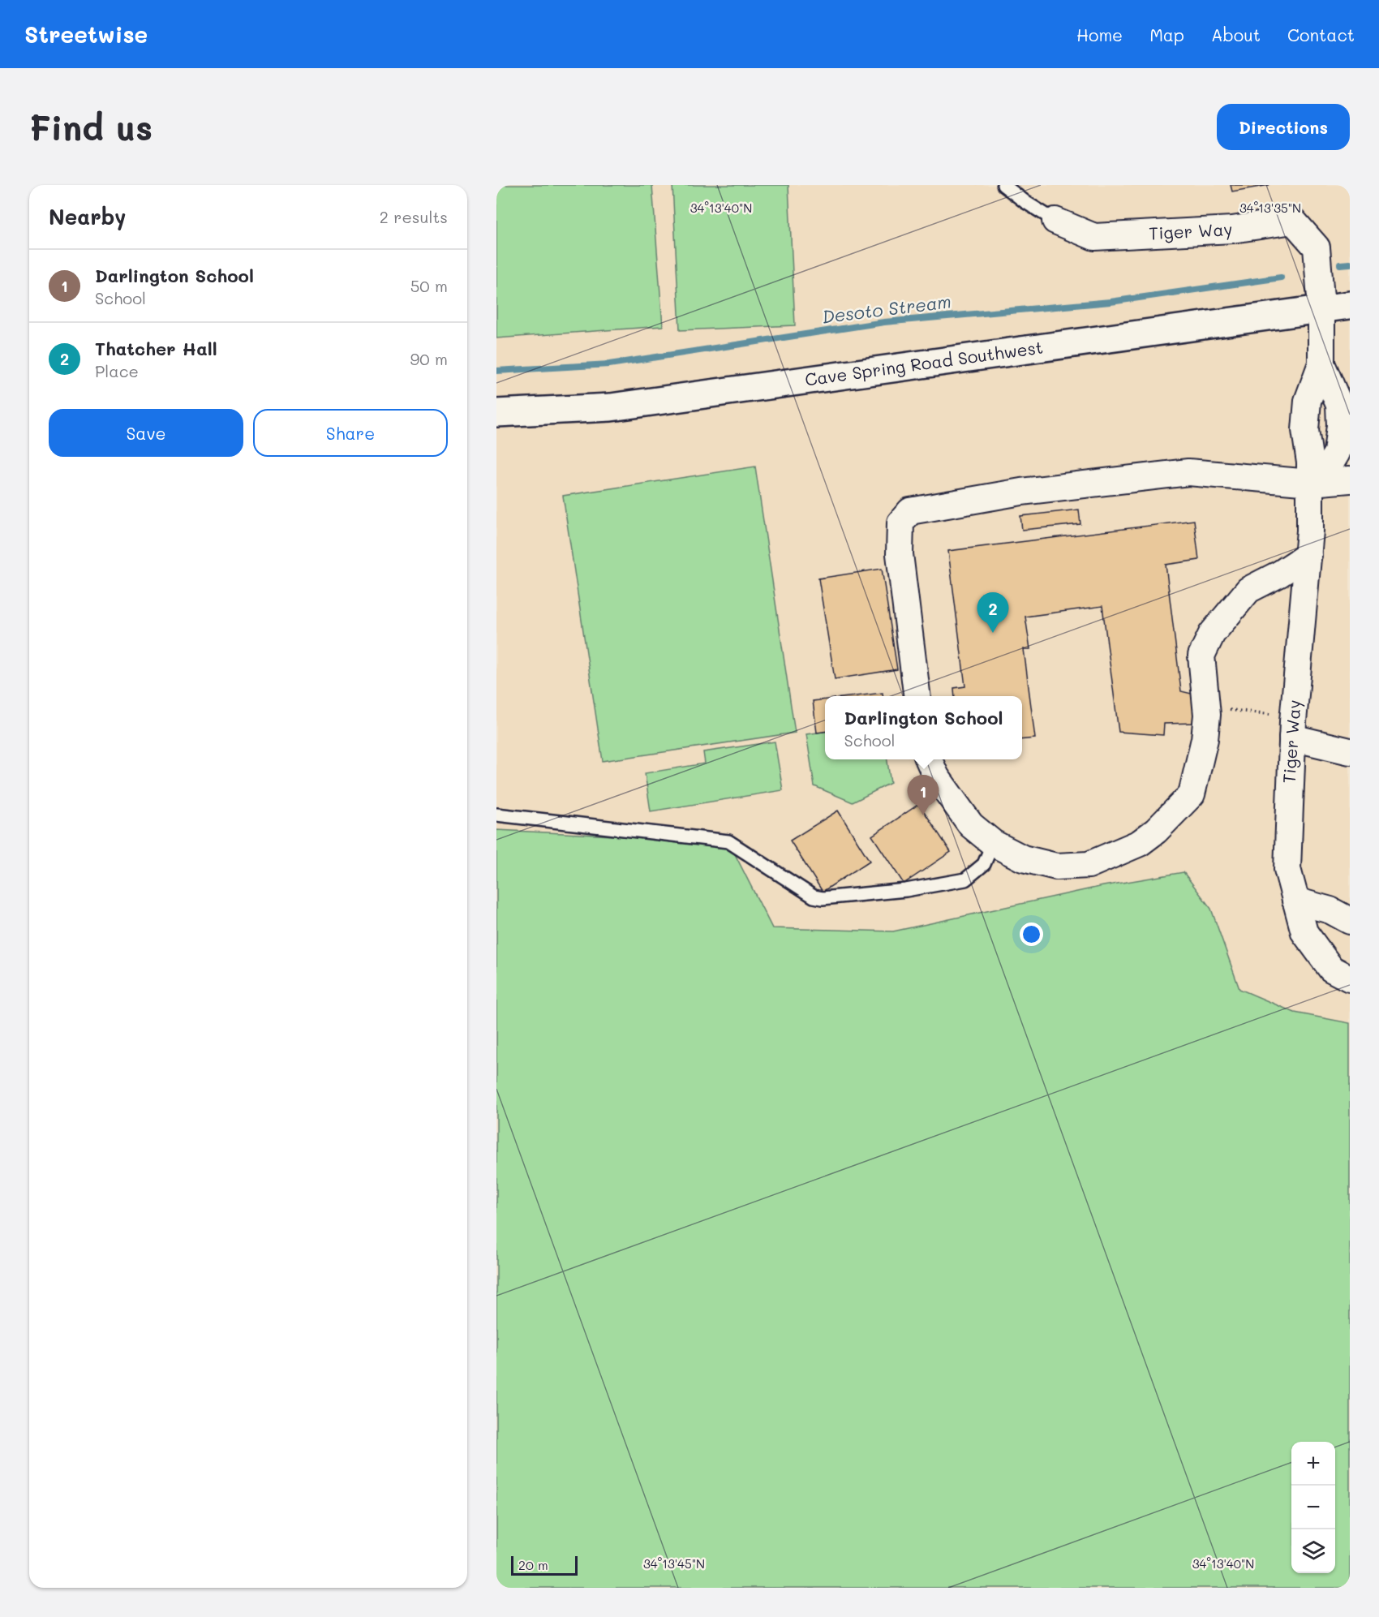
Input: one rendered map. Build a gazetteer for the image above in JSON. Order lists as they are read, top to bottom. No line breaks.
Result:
{"streets":{"street":["Tiger Way","Cave Spring Road Southwest"]},"crossings":[["Tiger Way","Cave Spring Road Southwest"]],"water":["Desoto Stream"],"scale_bar":"20 m","page":{"header":"Streetwise","nav":["Home","Map","About","Contact"],"buttons":["Directions",["Save","Share"]],"title":"Find us","heading":["Nearby","2 results"],"list":[{"mark":"1","name":"Darlington School","note":"School","value":"50 m"},{"mark":"2","name":"Thatcher Hall","note":"Place","value":"90 m"}],"pins":["2","1"],"popup":["Darlington School","School"],"map_buttons":["+","−"],"scale":"20 m"},"coordinates":["34°13'40\"N","34°13'35\"N","34°13'45\"N"]}
